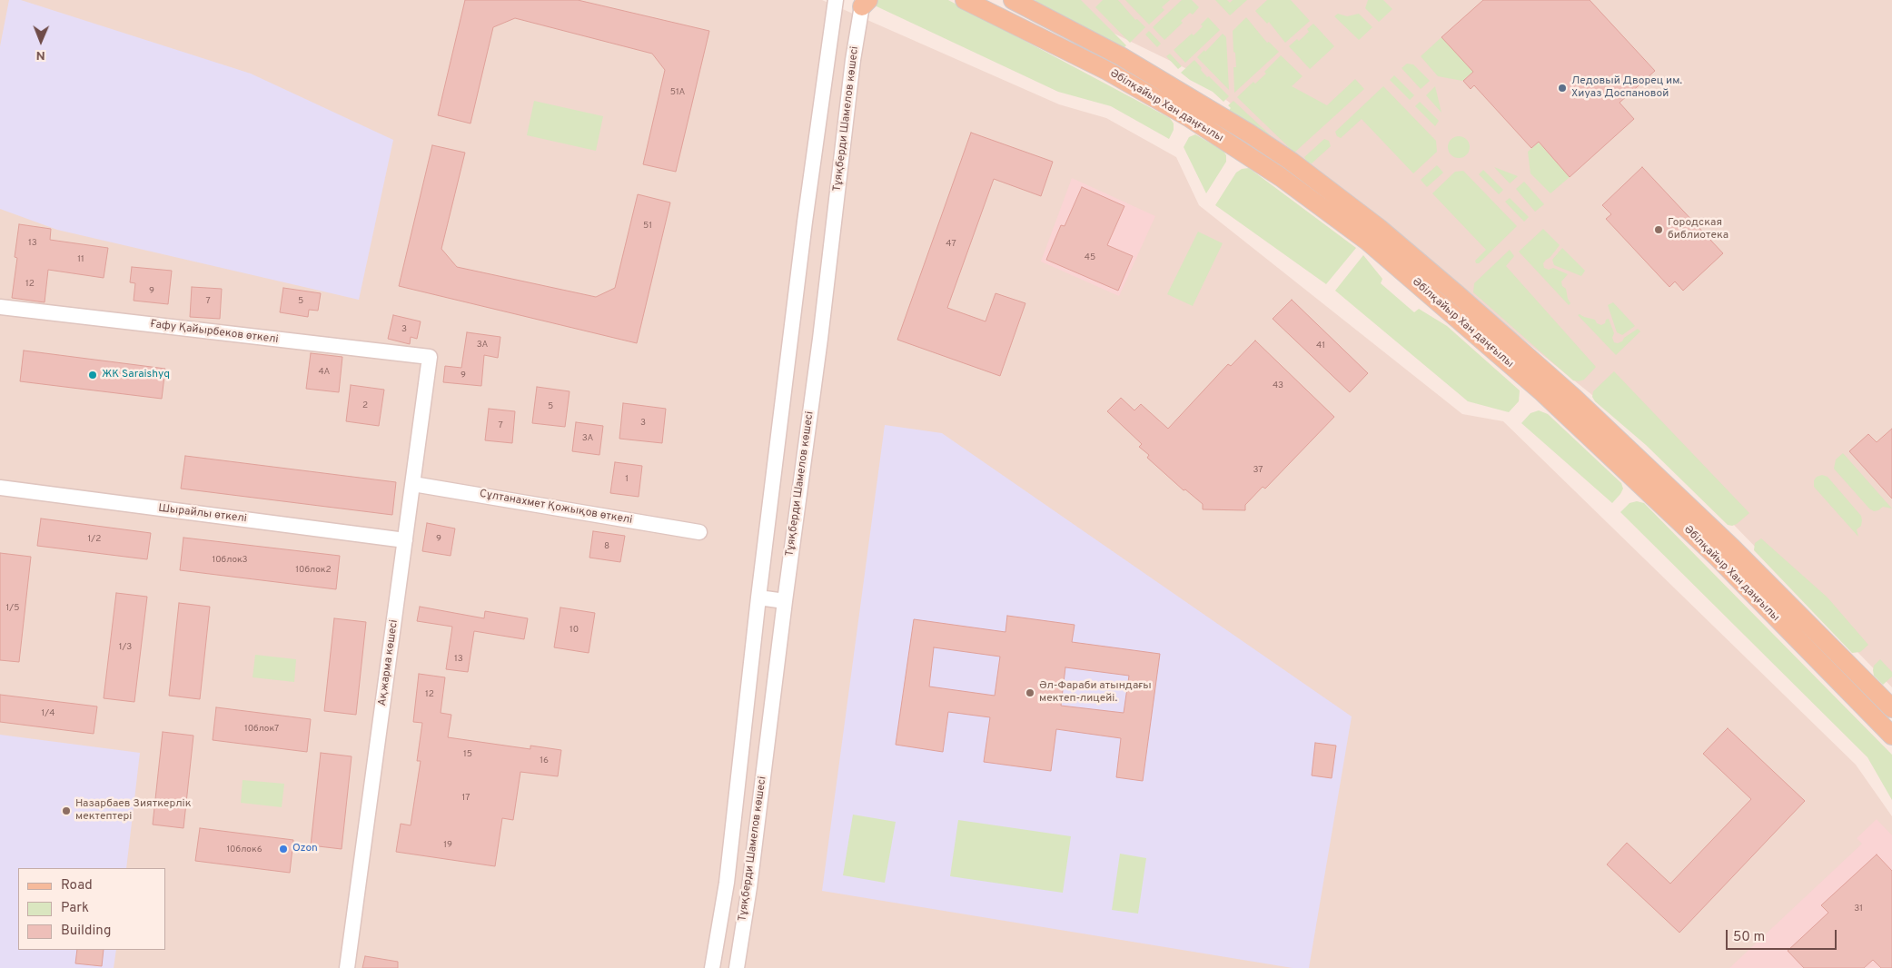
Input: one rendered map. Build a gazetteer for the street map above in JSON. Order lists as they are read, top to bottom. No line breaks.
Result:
{"streets":{"main road":["Әбілқайыр Хан даңғылы"],"street":["Тұяқберди Шамелов көшесі","Ғафу Қайырбеков өткелі","Сұлтанахмет Қожықов өткелі","Шырайлы өткелі","Ақжарма көшесі"]},"crossings":[["Ғафу Қайырбеков өткелі","Ақжарма көшесі"],["Сұлтанахмет Қожықов өткелі","Ақжарма көшесі"],["Шырайлы өткелі","Ақжарма көшесі"]],"places":["Ледовый Дворец им. Хиуаз Доспановой","Городская библиотека","ЖК Saraishyq","Әл-Фараби атындағы мектеп-лицейі.","Назарбаев Зияткерлік мектептері","Ozon"],"house_numbers":["51А","51","13","47","45","11","12","9","7","5","3","3А","41","4А","9","43","2","5","3","7","3А","37","1","1/2","9","8","10блок3","10блок2","1/5","10","1/3","13","12","1/4","10блок7","15","16","17","19","10блок6","31"],"legend":["Road","Park","Building"],"scale_bar":"50 m","north":"bottom"}
